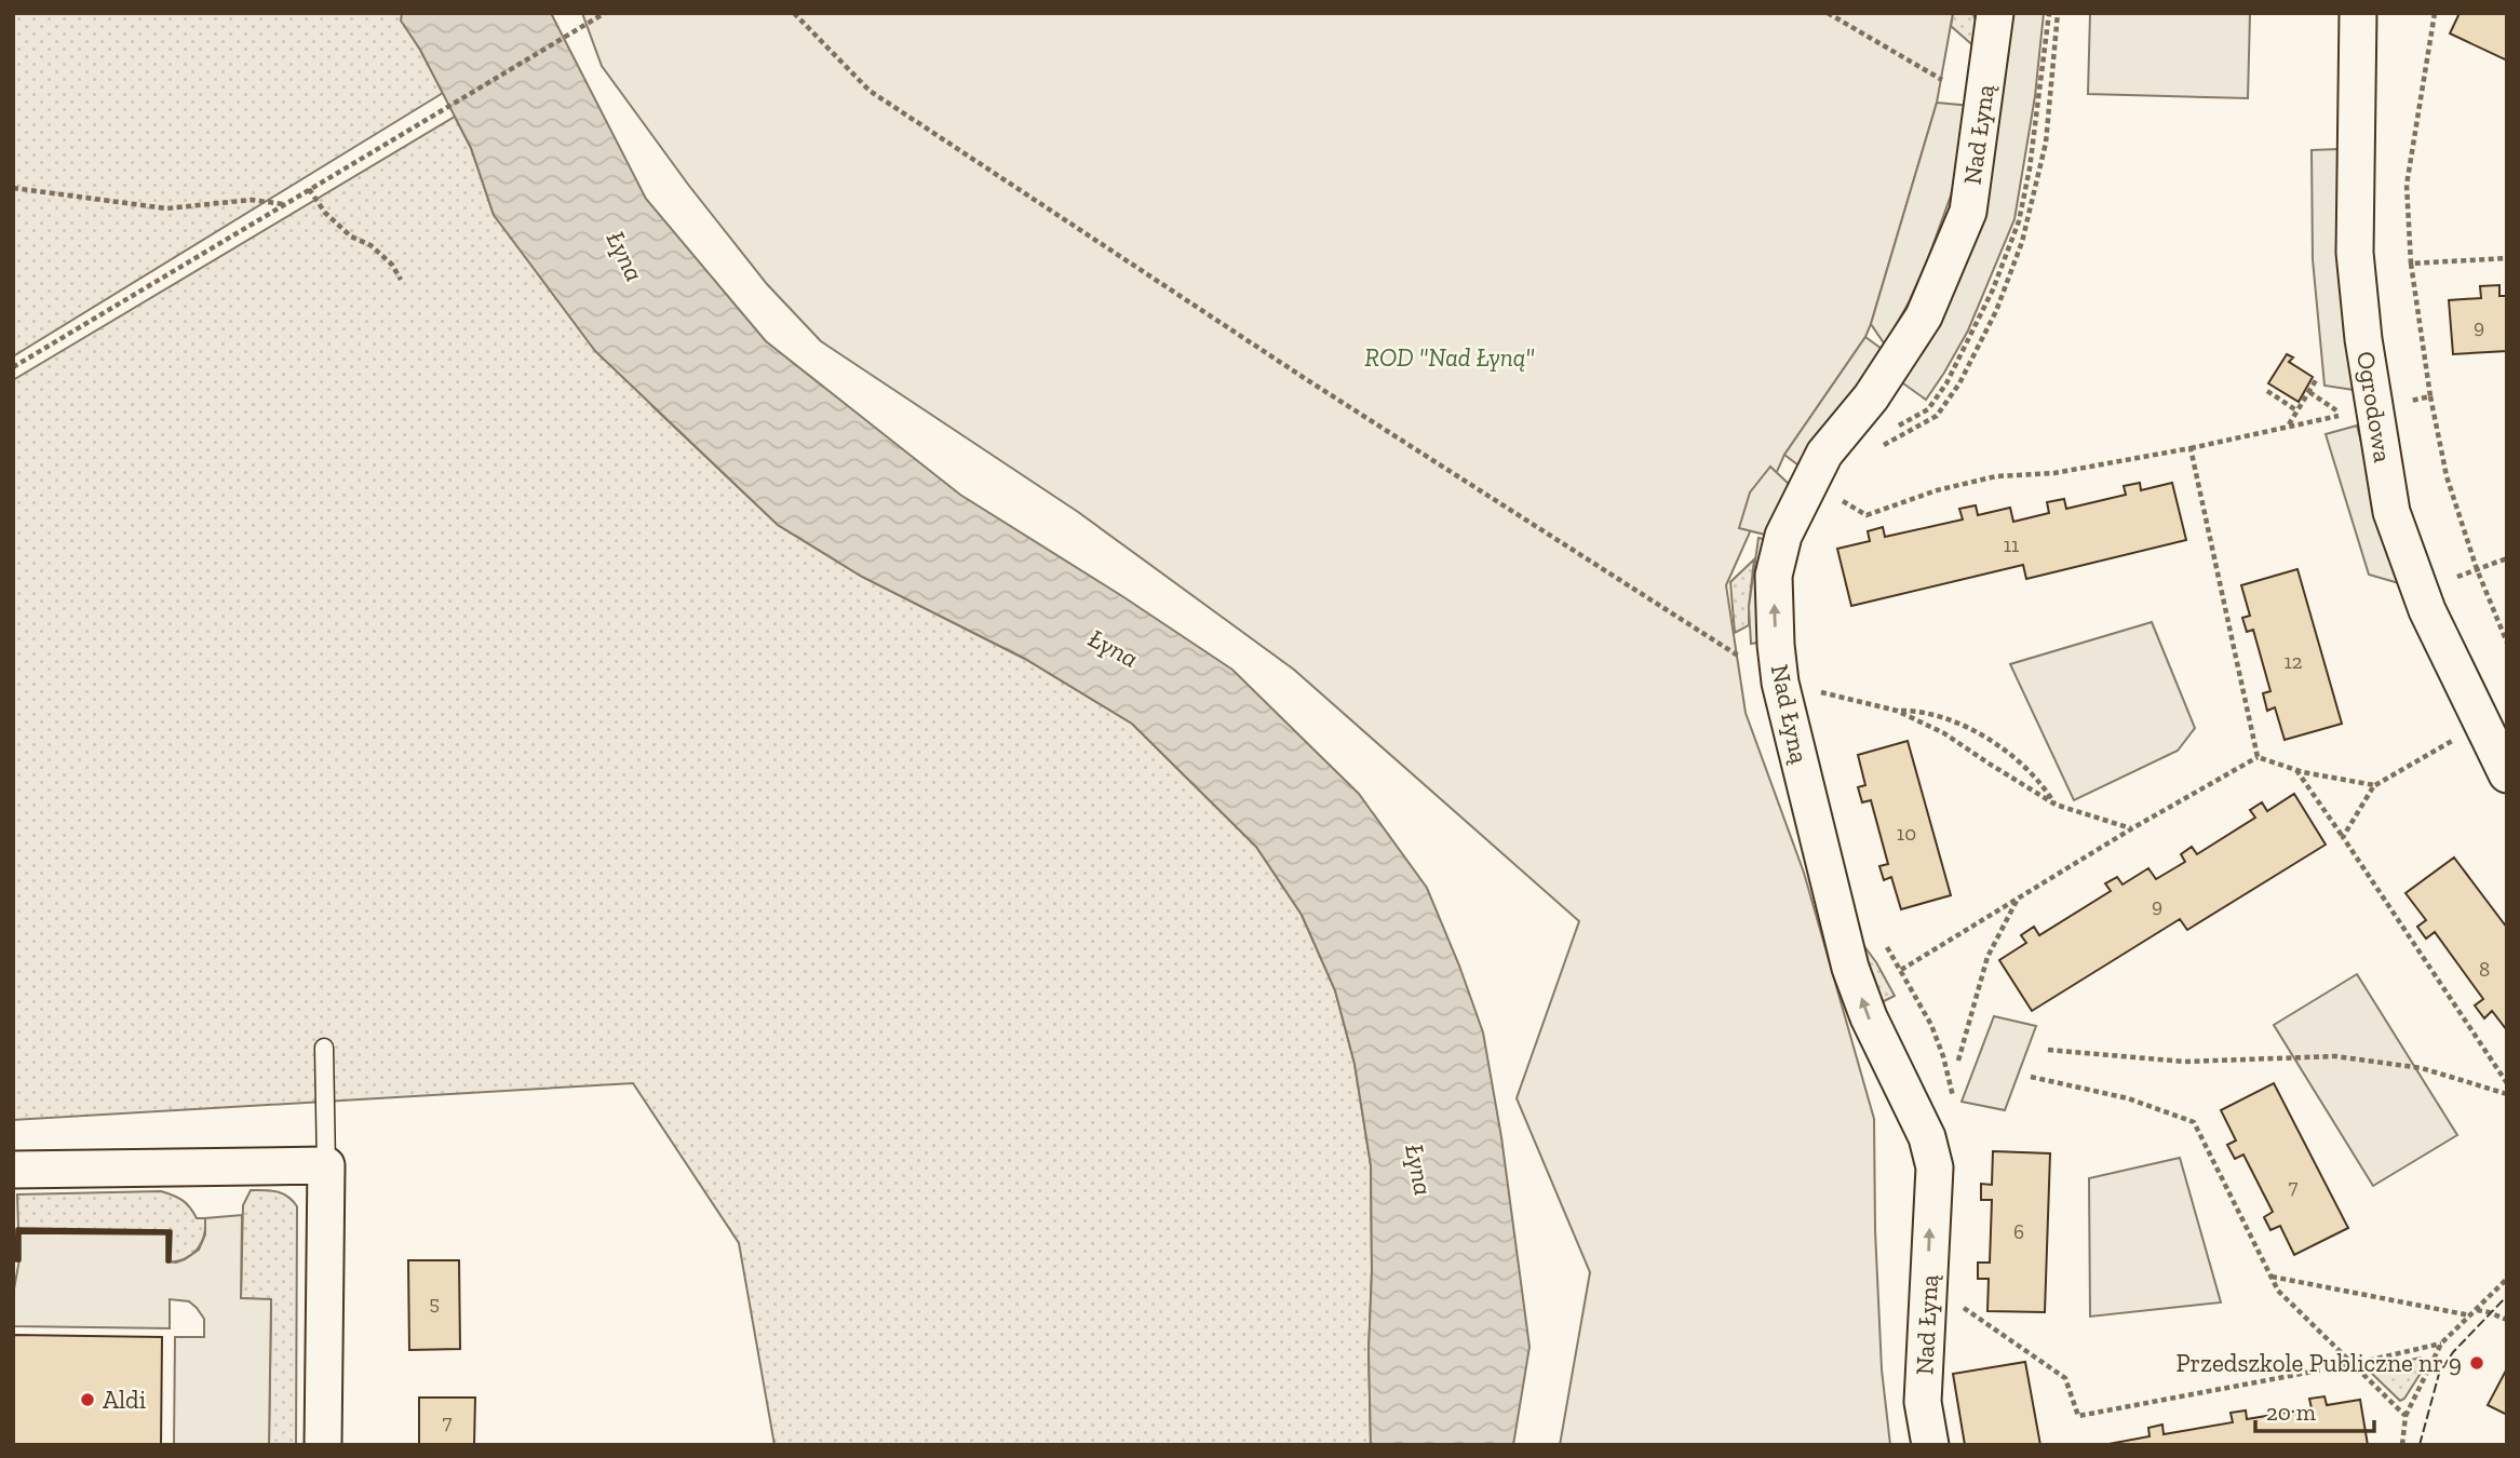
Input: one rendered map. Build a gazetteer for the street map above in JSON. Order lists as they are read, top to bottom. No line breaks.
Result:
{"streets":{"street":["Nad Łyną","Ogrodowa"]},"one_way":["Nad Łyną"],"water":["Łyna"],"parks":["ROD \"Nad Łyną\""],"places":["Przedszkole Publiczne nr 9","Aldi"],"house_numbers":["9","11","12","10","9","8","7","6","5","7"],"scale_bar":"20 m"}
